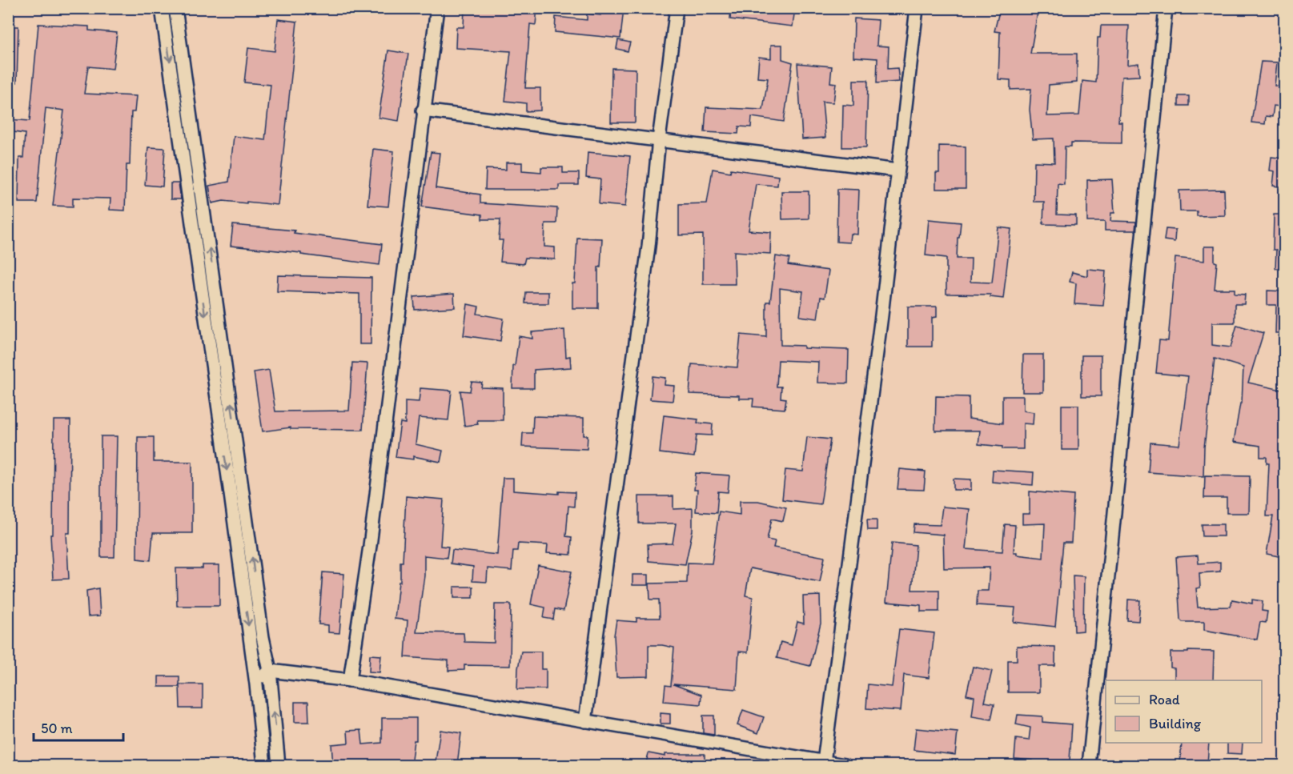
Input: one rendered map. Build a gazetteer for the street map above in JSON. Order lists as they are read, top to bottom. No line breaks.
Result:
{"legend":["Road","Building"],"scale_bar":"50 m"}
